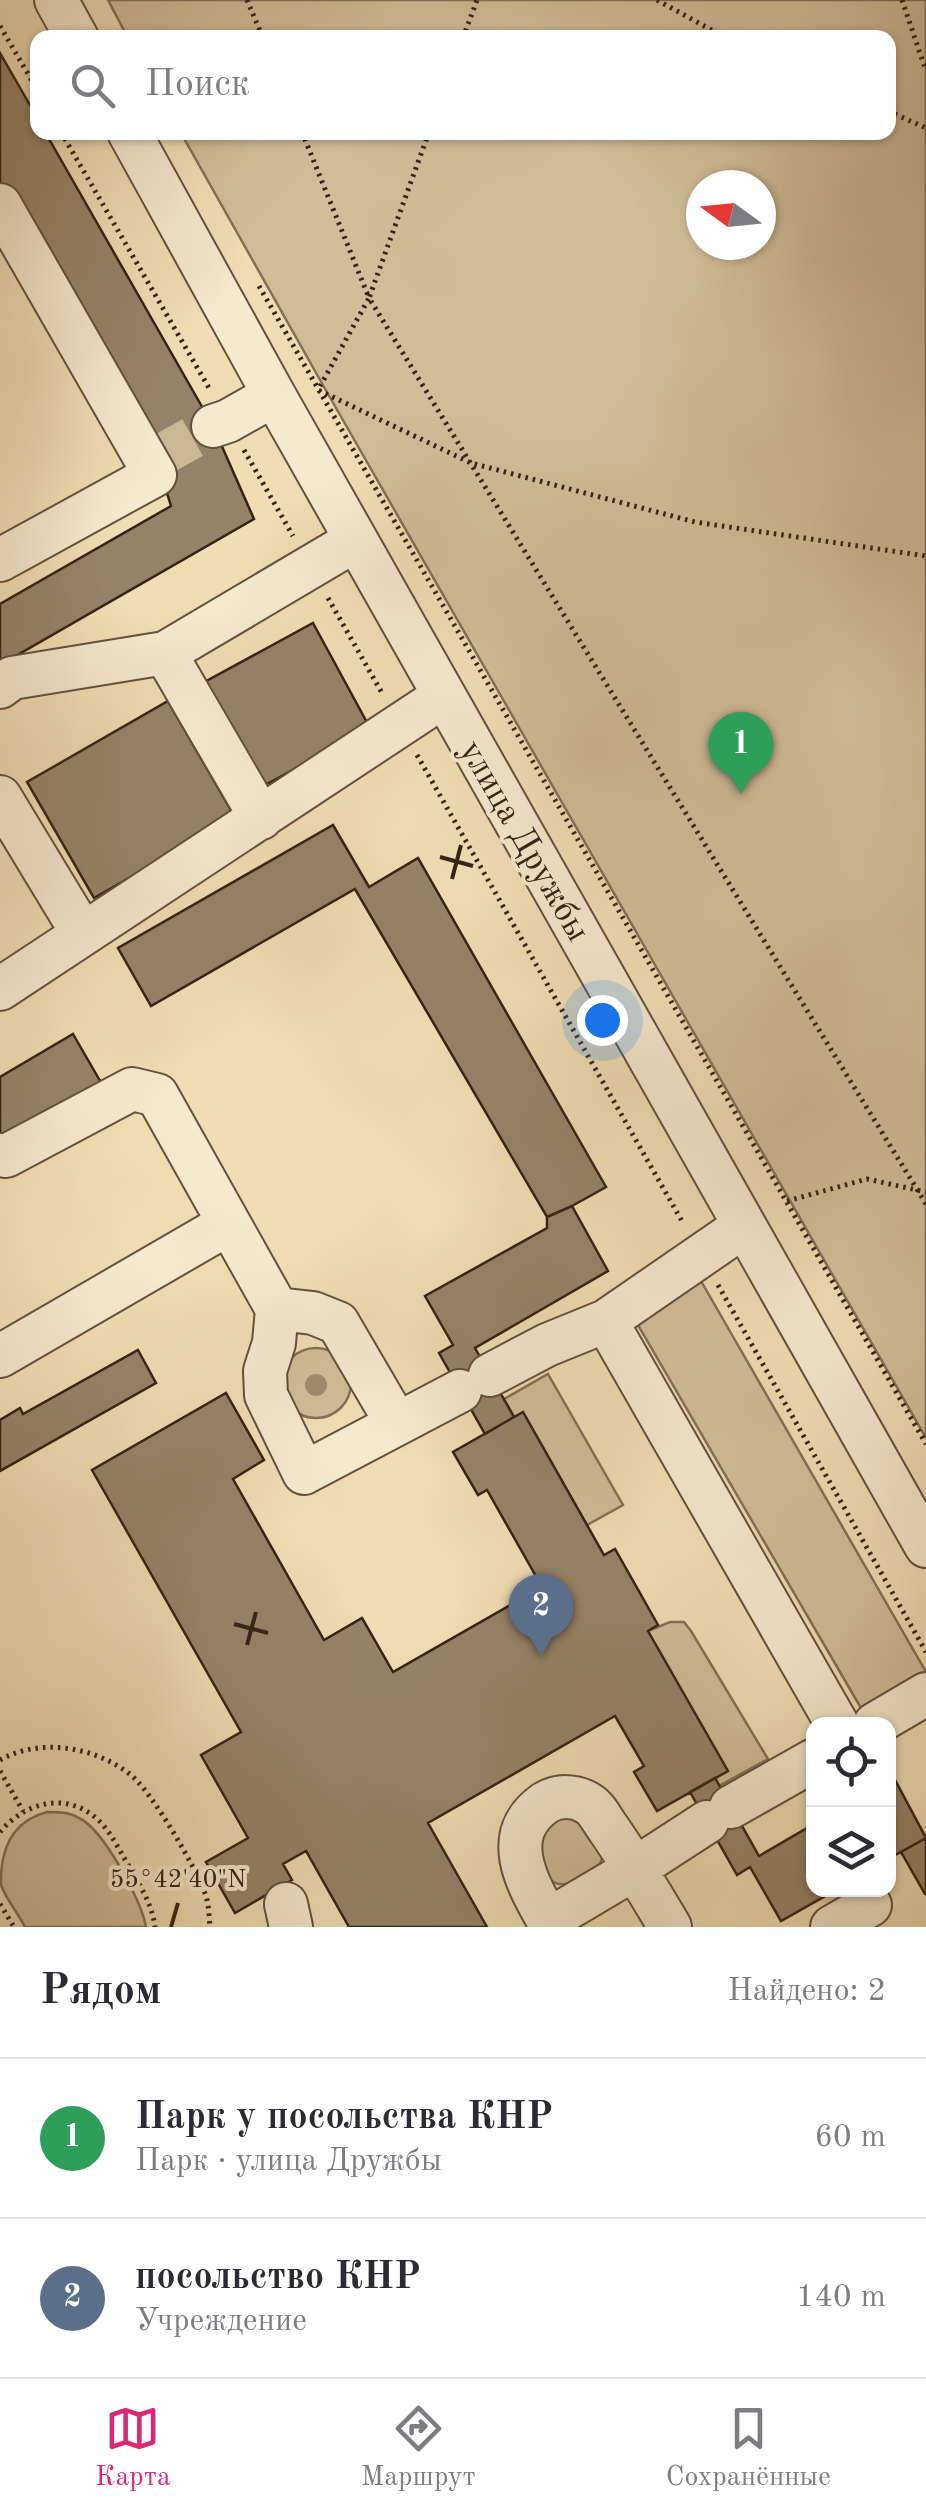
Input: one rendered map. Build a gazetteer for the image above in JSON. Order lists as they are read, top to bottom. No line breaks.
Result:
{"streets":{"street":["улица Дружбы"]},"north":"left","page":{"search":"Поиск","pins":["1","2"],"heading":["Рядом","Найдено: 2"],"list":[{"mark":"1","name":"Парк у посольства КНР","note":"Парк · улица Дружбы","value":"60 m"},{"mark":"2","name":"посольство КНР","note":"Учреждение","value":"140 m"}],"nav":["Карта","Маршрут","Сохранённые"]},"coordinates":["55°42'40\"N"]}
